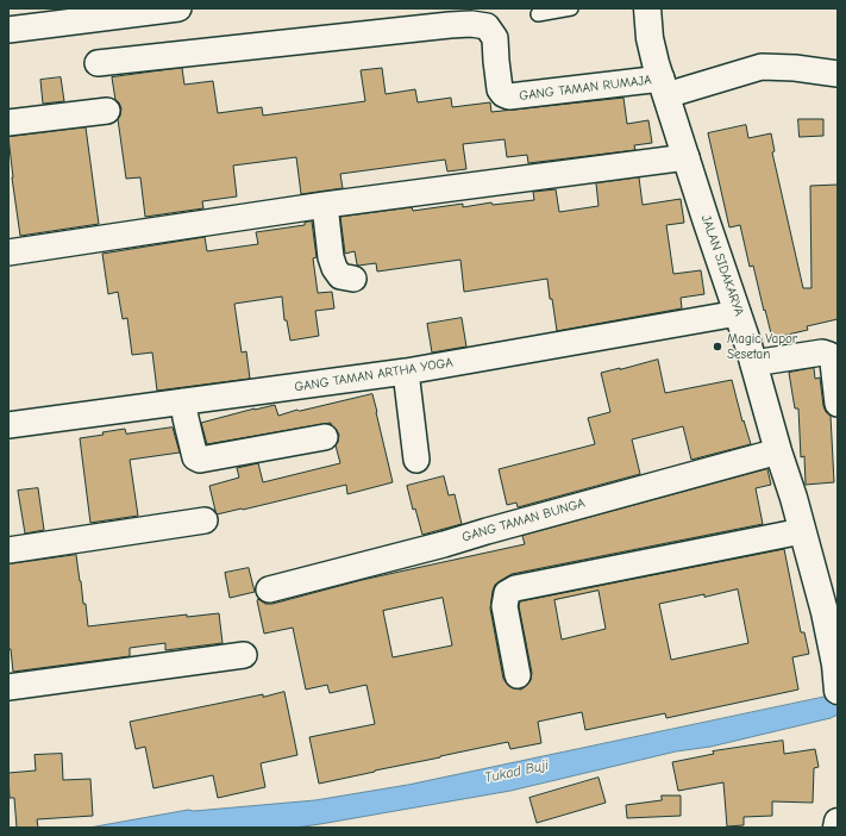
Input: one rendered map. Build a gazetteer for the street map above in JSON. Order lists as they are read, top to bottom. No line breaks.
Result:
{"streets":{"street":["GANG TAMAN RUMAJA","JALAN SIDAKARYA","GANG TAMAN ARTHA YOGA","GANG TAMAN BUNGA"]},"crossings":[["GANG TAMAN RUMAJA","JALAN SIDAKARYA"],["JALAN SIDAKARYA","GANG TAMAN ARTHA YOGA"],["JALAN SIDAKARYA","GANG TAMAN BUNGA"]],"water":["Tukad Buji"],"places":["Magic Vapor Sesetan"]}
